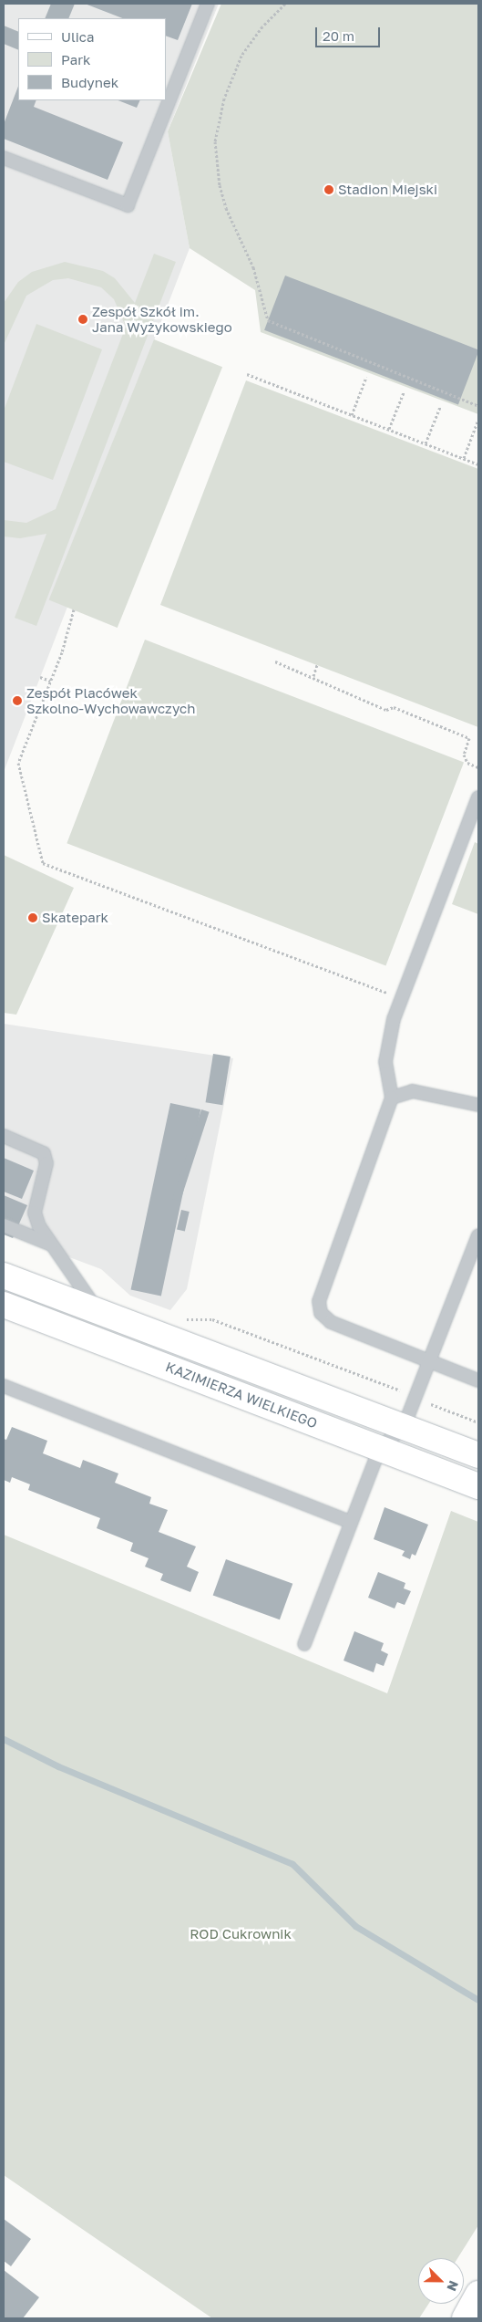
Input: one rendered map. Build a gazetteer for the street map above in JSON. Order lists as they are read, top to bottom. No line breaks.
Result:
{"streets":{"main road":["KAZIMIERZA WIELKIEGO"]},"parks":["ROD Cukrownik"],"places":["Stadion Miejski","Zespół Szkół im. Jana Wyżykowskiego","Zespół Placówek Szkolno-Wychowawczych","Skatepark"],"legend":["Ulica","Park","Budynek"],"scale_bar":"20 m","north":"bottom right"}
